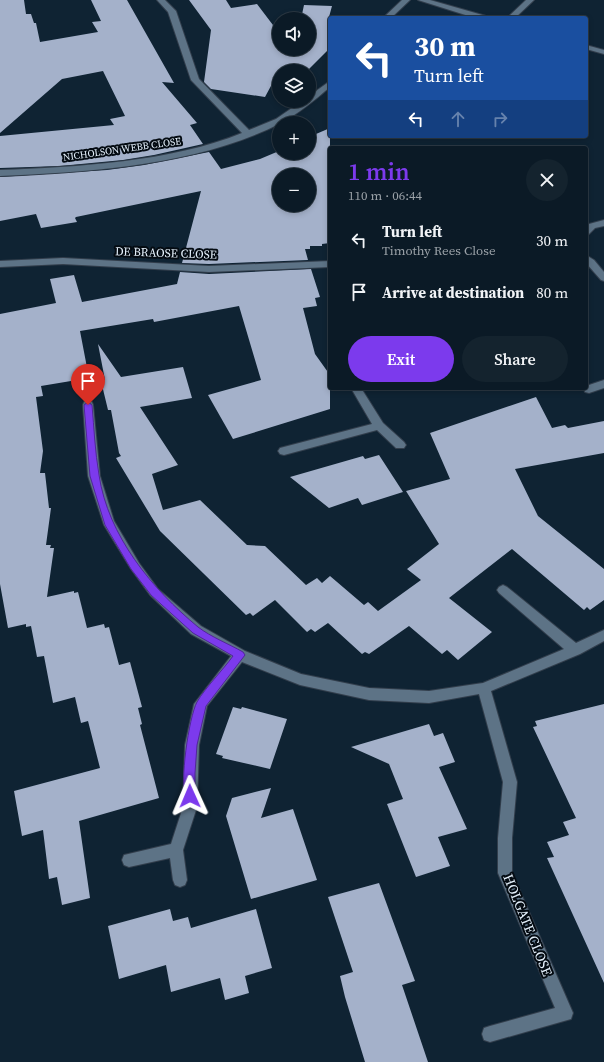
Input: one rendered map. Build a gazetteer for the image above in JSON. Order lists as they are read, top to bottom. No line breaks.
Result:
{"streets":{"street":["NICHOLSON WEBB CLOSE","DE BRAOSE CLOSE","HOLGATE CLOSE"]},"page":{"map_buttons":["+","−"],"turn":["30 m","Turn left"],"heading":["1 min","110 m · 06:44"],"list":[{"name":"Turn left","note":"Timothy Rees Close","value":"30 m"},{"name":"Arrive at destination","value":"80 m"}],"buttons":["Exit","Share"]}}
